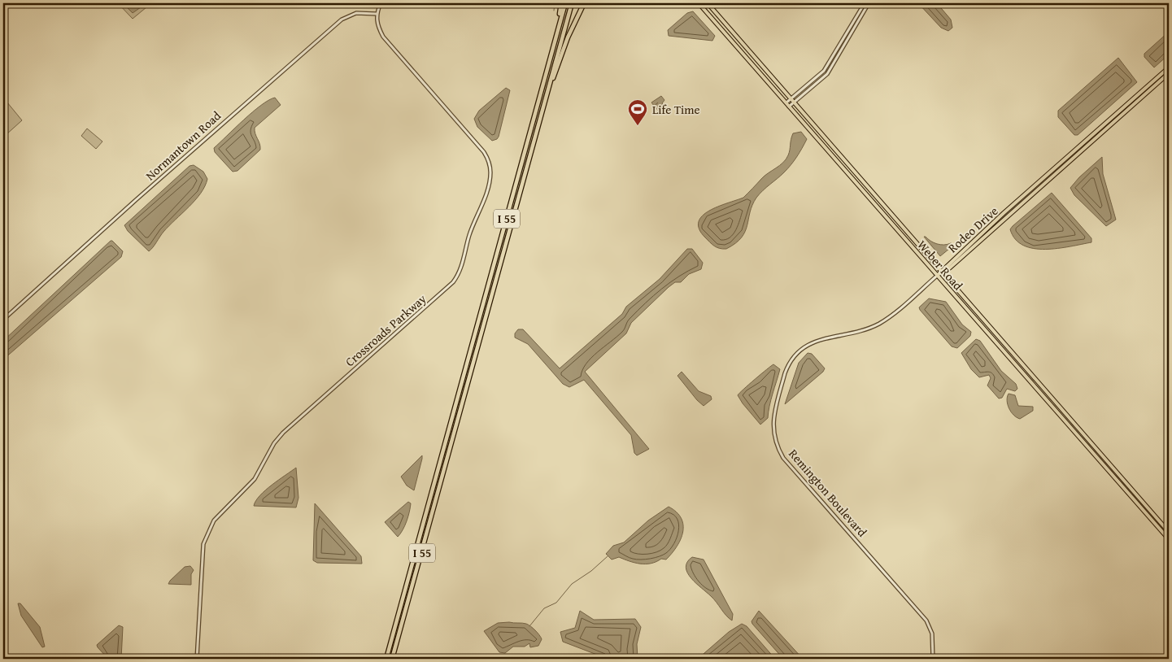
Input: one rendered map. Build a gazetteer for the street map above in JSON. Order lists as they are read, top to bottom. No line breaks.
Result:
{"streets":{"highway":["I 55"],"main road":["Rodeo Drive","Weber Road","Remington Boulevard"],"street":["Normantown Road","Crossroads Parkway"]},"crossings":[["Normantown Road","Crossroads Parkway"],["Rodeo Drive","Weber Road"],["Rodeo Drive","Remington Boulevard"],["Weber Road","Remington Boulevard"]],"places":{"sports":["Life Time"]}}
